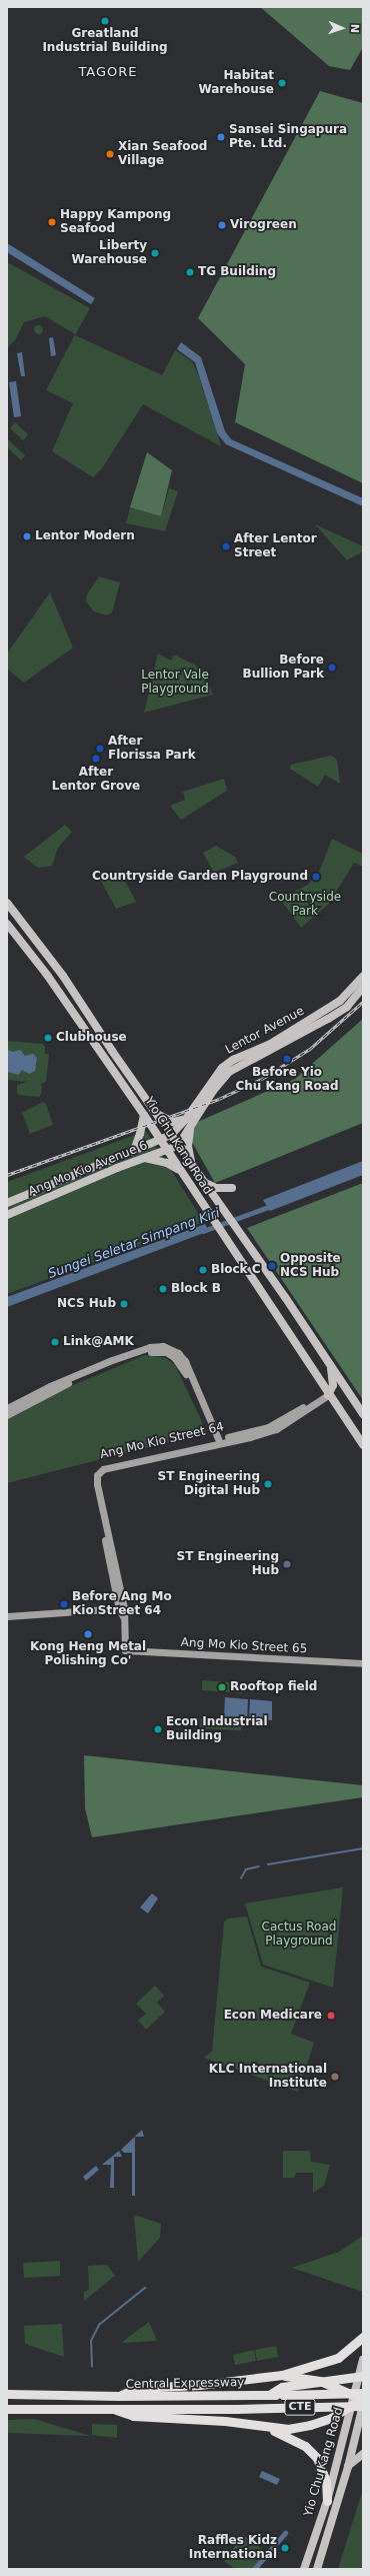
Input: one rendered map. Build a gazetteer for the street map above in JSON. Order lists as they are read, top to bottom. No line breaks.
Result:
{"streets":{"highway":["Central Expressway","CTE"],"main road":["Lentor Avenue","Yio Chu Kang Road","Ang Mo Kio Avenue 6"],"street":["Ang Mo Kio Street 64","Ang Mo Kio Street 65"]},"crossings":[["Lentor Avenue","Yio Chu Kang Road"],["Lentor Avenue","Ang Mo Kio Avenue 6"],["Yio Chu Kang Road","Ang Mo Kio Avenue 6"],["Yio Chu Kang Road","Ang Mo Kio Street 64"],["Yio Chu Kang Road","Central Expressway"],["Ang Mo Kio Street 64","Ang Mo Kio Street 65"]],"districts":["TAGORE"],"water":["Sungei Seletar Simpang Kiri"],"parks":["Lentor Vale Playground","Countryside Park","Cactus Road Playground"],"places":["Greatland Industrial Building","Habitat Warehouse","Sansei Singapura Pte. Ltd.","Xian Seafood Village","Happy Kampong Seafood","Virogreen","Liberty Warehouse","TG Building","Lentor Modern","After Lentor Street","Before Bullion Park","After Florissa Park","After Lentor Grove","Countryside Garden Playground","Clubhouse","Before Yio Chu Kang Road","Opposite NCS Hub","Block C","Block B","NCS Hub","Link@AMK","ST Engineering Digital Hub","ST Engineering Hub","Before Ang Mo Kio Street 64","Kong Heng Metal Polishing Co'","Rooftop field","Econ Industrial Building","Econ Medicare","KLC International Institute","Raffles Kidz International"],"north":"right"}
